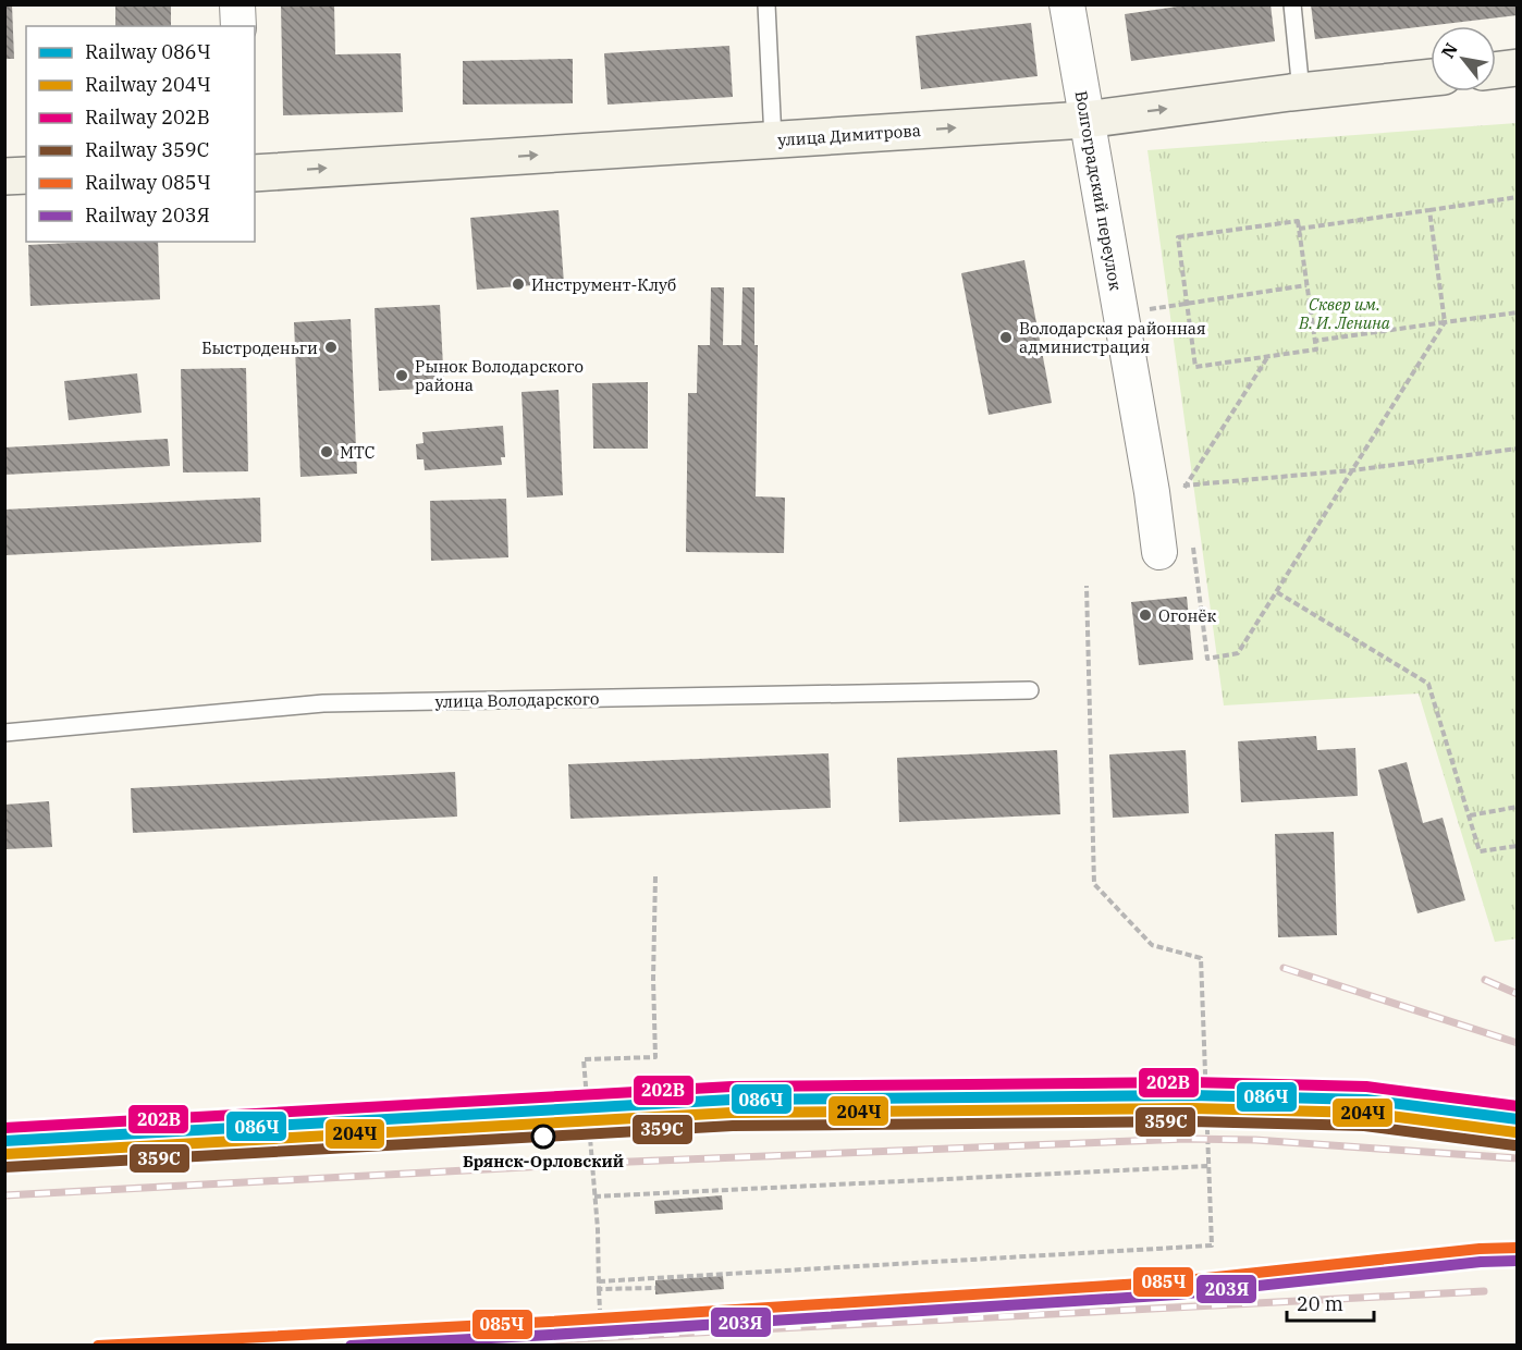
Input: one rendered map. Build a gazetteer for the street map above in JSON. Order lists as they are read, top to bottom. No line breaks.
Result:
{"streets":{"main road":["улица Димитрова"],"street":["Волгоградский переулок"],"lane":["улица Володарского"]},"crossings":[["улица Димитрова","Волгоградский переулок"]],"one_way":["улица Димитрова"],"parks":["Сквер им. В. И. Ленина"],"places":["Инструмент-Клуб","Володарская районная администрация","Быстроденьги","Рынок Володарского района","МТС","Огонёк","Брянск-Орловский"],"lines":["rail line 202В","rail line 086Ч","rail line 204Ч","rail line 359С","rail line 085Ч","rail line 203Я"],"legend":["Railway 086Ч","Railway 204Ч","Railway 202В","Railway 359С","Railway 085Ч","Railway 203Я"],"scale_bar":"20 m","north":"top left"}
